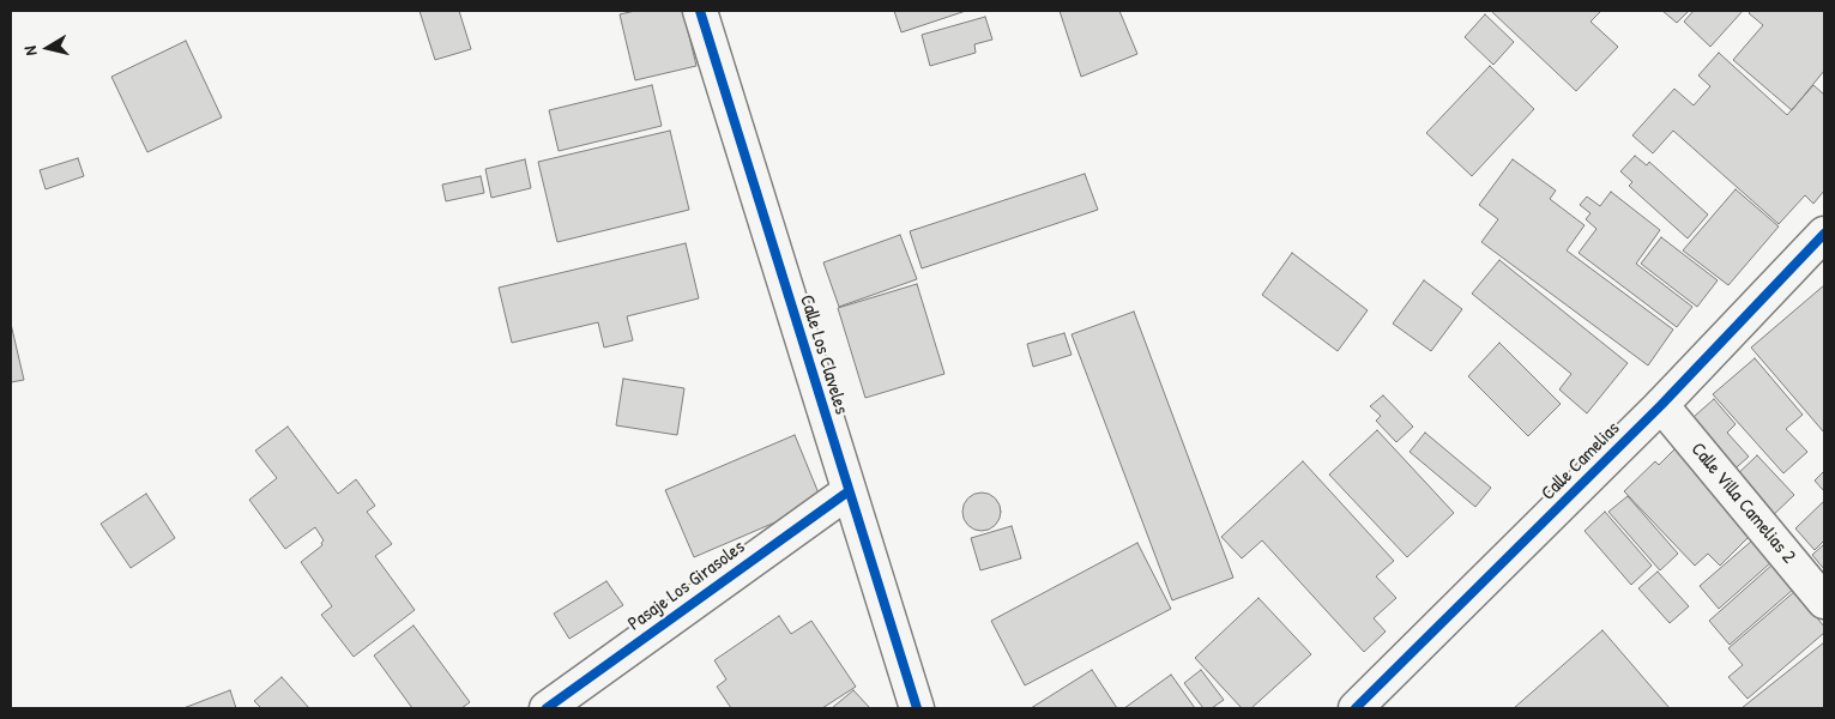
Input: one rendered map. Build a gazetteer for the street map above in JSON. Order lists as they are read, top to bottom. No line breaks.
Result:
{"streets":{"street":["Calle Los Claveles","Calle Camelias","Calle Villa Camelias 2","Pasaje Los Girasoles"]},"crossings":[["Calle Los Claveles","Pasaje Los Girasoles"],["Calle Camelias","Calle Villa Camelias 2"]],"north":"left"}
